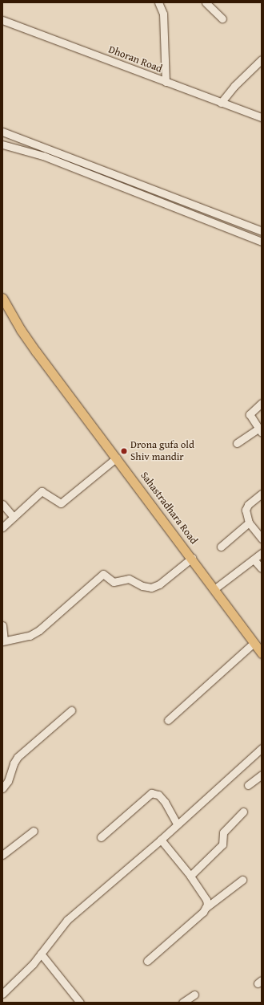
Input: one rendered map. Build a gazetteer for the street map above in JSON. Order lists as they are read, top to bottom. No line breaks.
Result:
{"streets":{"main road":["Sahastradhara Road"],"street":["Dhoran Road"]},"places":["Drona gufa old Shiv mandir"]}
